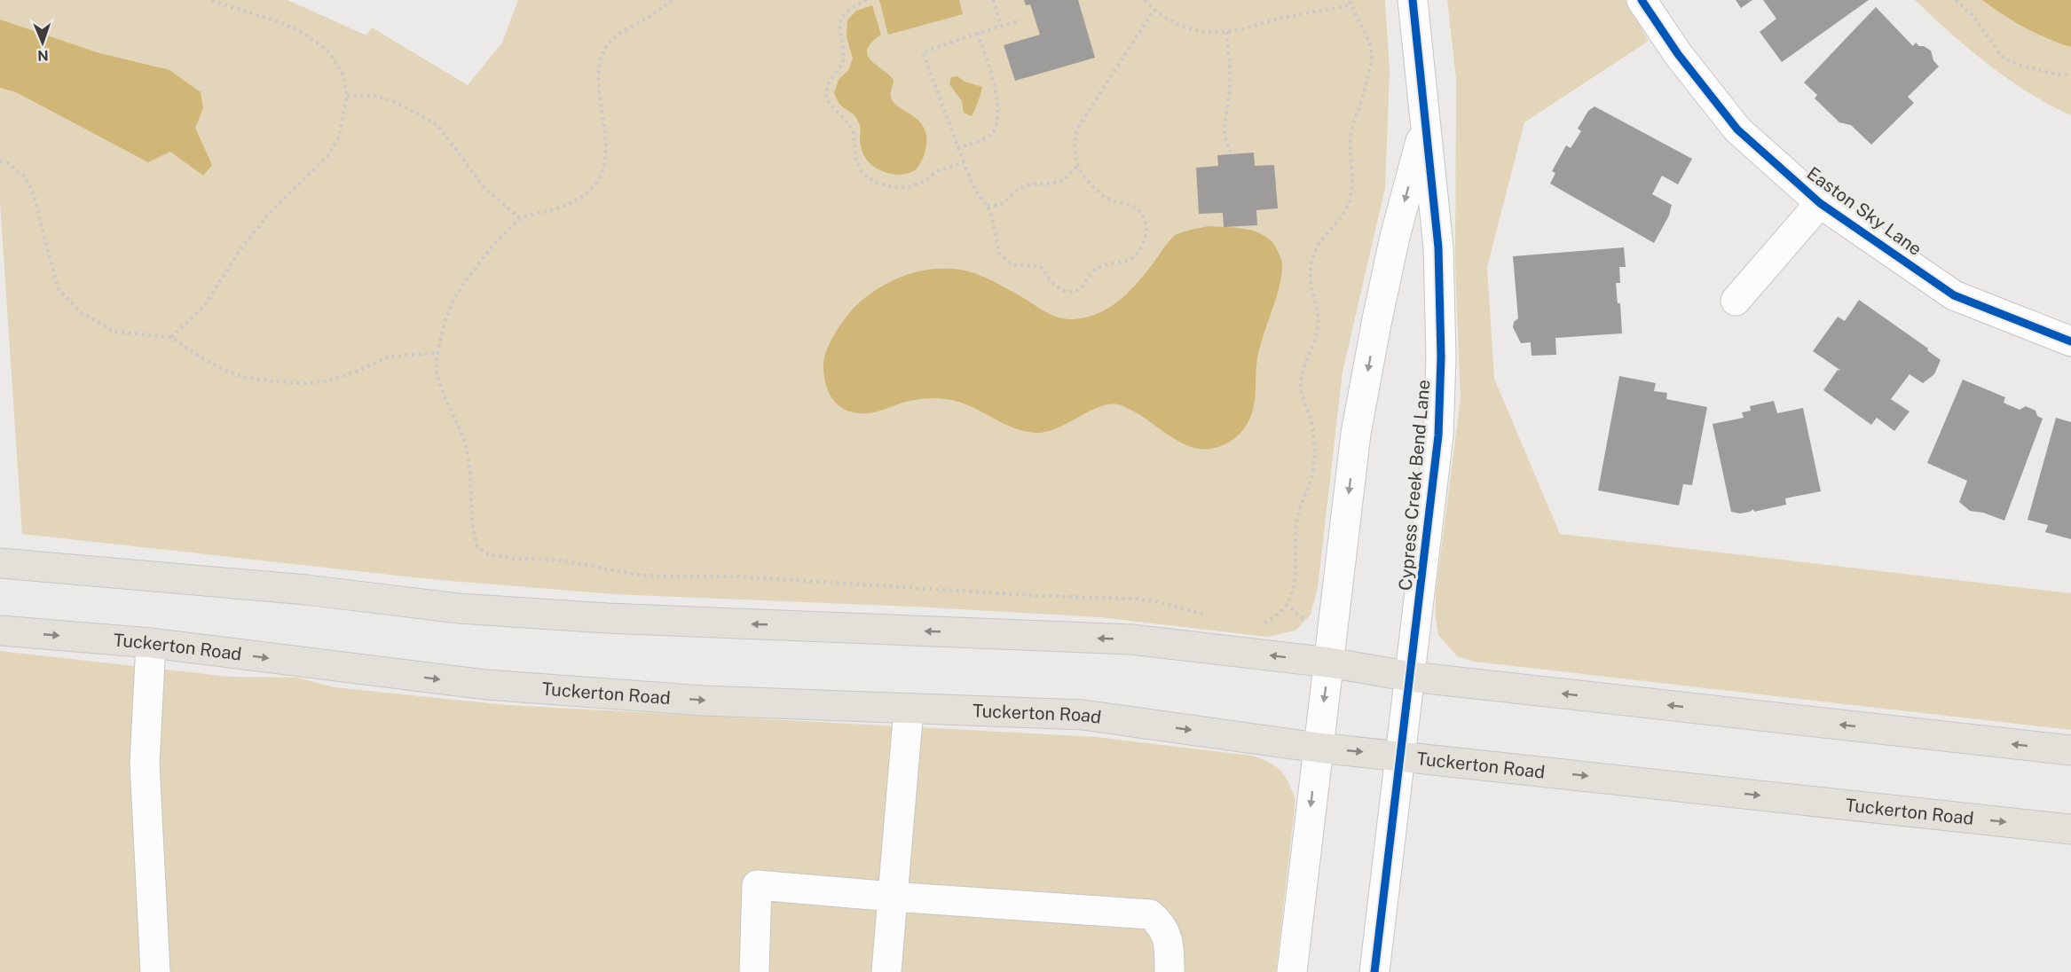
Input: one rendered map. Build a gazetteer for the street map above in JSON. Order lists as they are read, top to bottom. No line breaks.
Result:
{"streets":{"main road":["Tuckerton Road"],"street":["Easton Sky Lane","Cypress Creek Bend Lane"]},"crossings":[["Cypress Creek Bend Lane","Tuckerton Road"]],"north":"bottom"}
